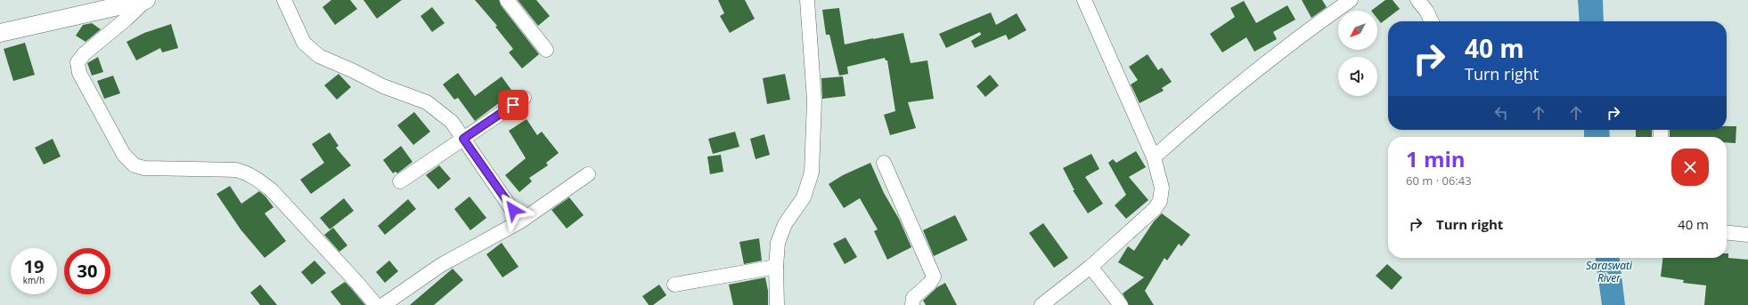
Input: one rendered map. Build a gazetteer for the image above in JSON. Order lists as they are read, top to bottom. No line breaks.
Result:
{"water":["Saraswati River"],"north":"bottom left","page":{"turn":["40 m","Turn right"],"heading":["1 min","60 m · 06:43"],"list":[{"name":"Turn right","value":"40 m"}],"speed":"19 km/h","limit":"30"}}
